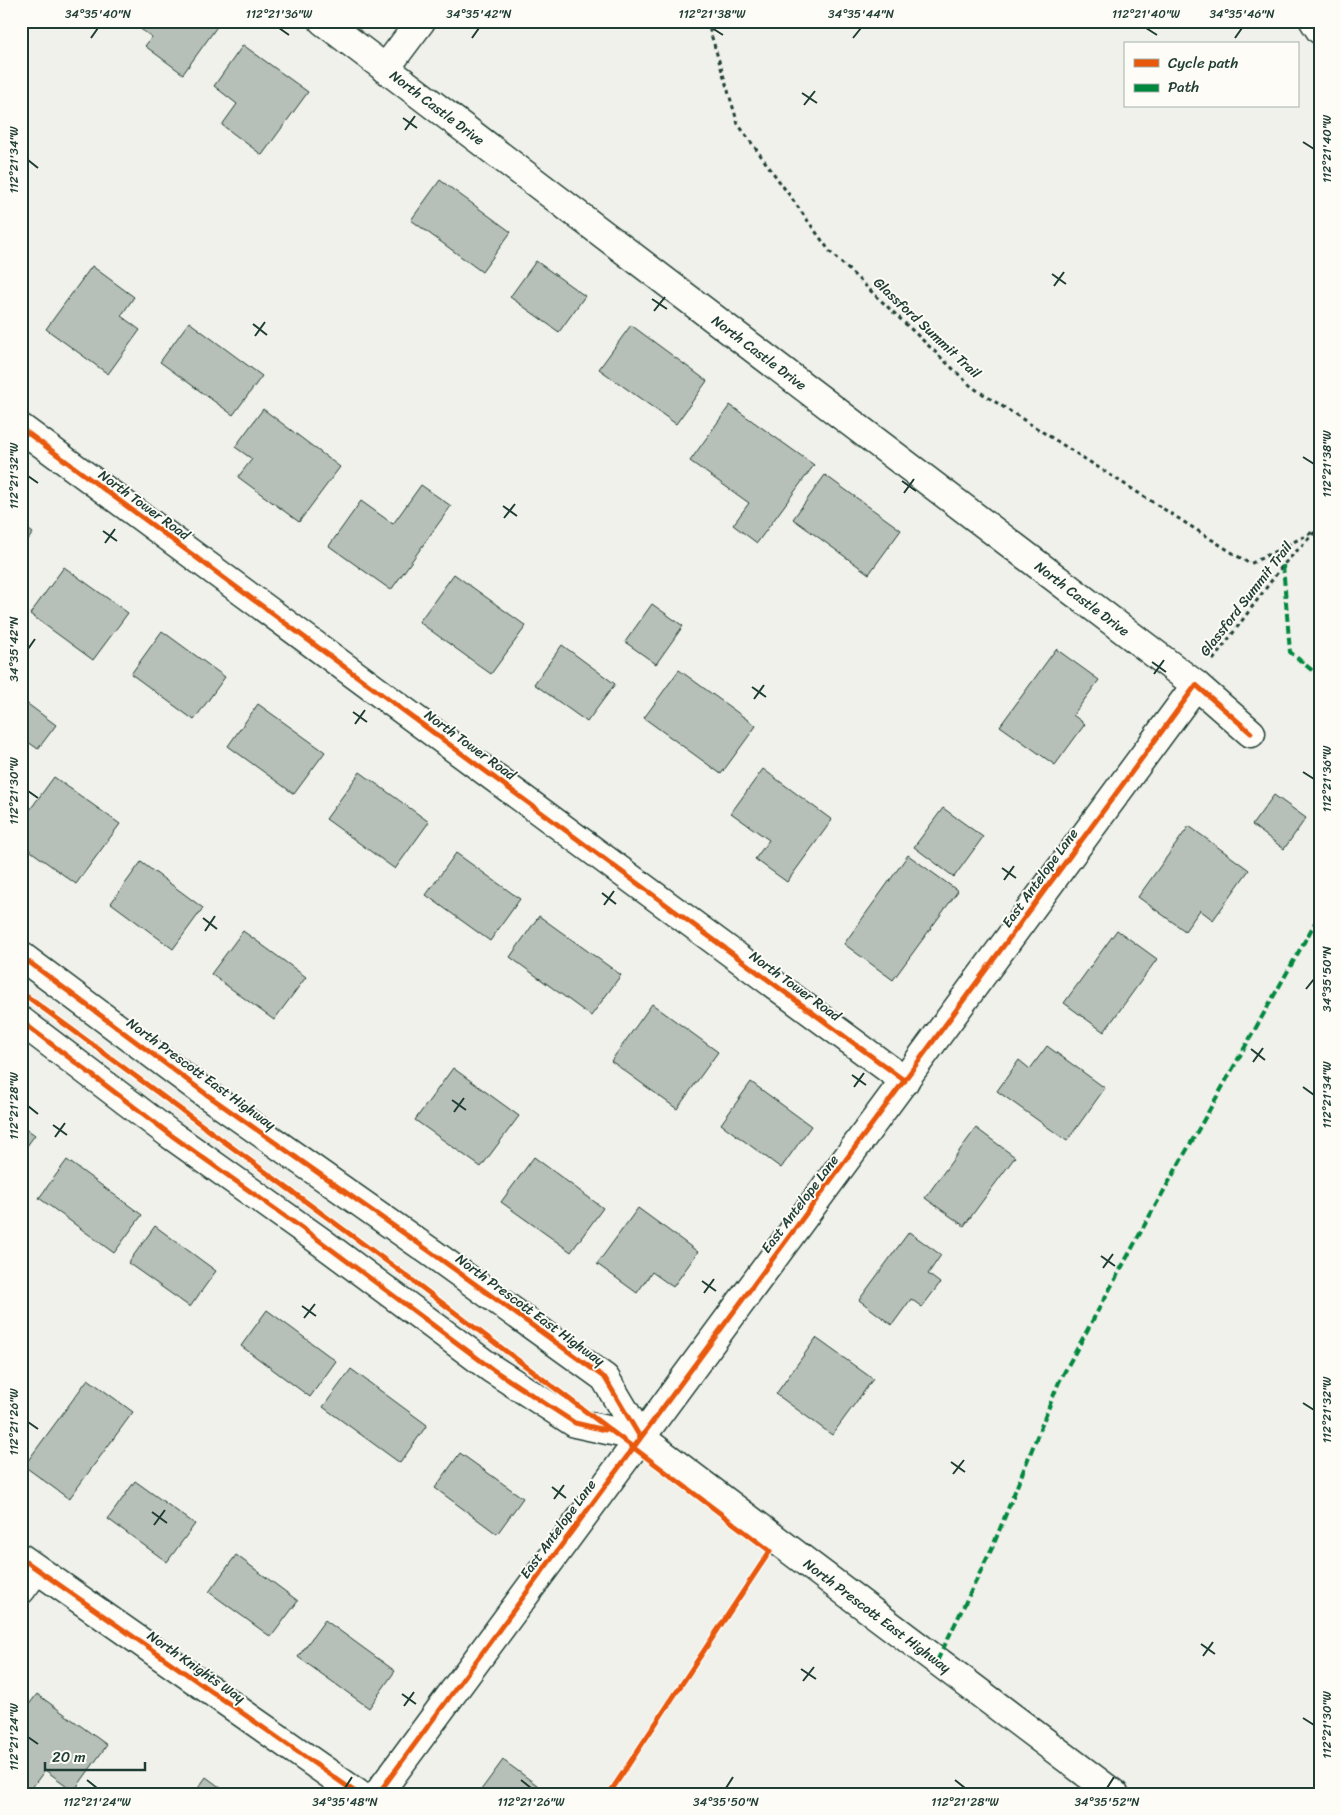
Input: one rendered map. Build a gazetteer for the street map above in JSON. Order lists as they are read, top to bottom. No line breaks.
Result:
{"streets":{"street":["North Castle Drive","North Tower Road","East Antelope Lane","North Prescott East Highway","North Knights Way"],"path":["Glassford Summit Trail"]},"crossings":[["North Castle Drive","Glassford Summit Trail"],["North Castle Drive","East Antelope Lane"],["Glassford Summit Trail","East Antelope Lane"],["North Tower Road","East Antelope Lane"],["East Antelope Lane","North Prescott East Highway"]],"legend":["Cycle path","Path"],"scale_bar":"20 m","coordinates":["34°35'40\"N","112°21'36\"W","34°35'42\"N","112°21'38\"W","34°35'44\"N","112°21'40\"W","34°35'46\"N","112°21'34\"W","112°21'32\"W","112°21'30\"W","34°35'50\"N","112°21'28\"W","112°21'26\"W","112°21'24\"W","34°35'48\"N","34°35'52\"N"]}
